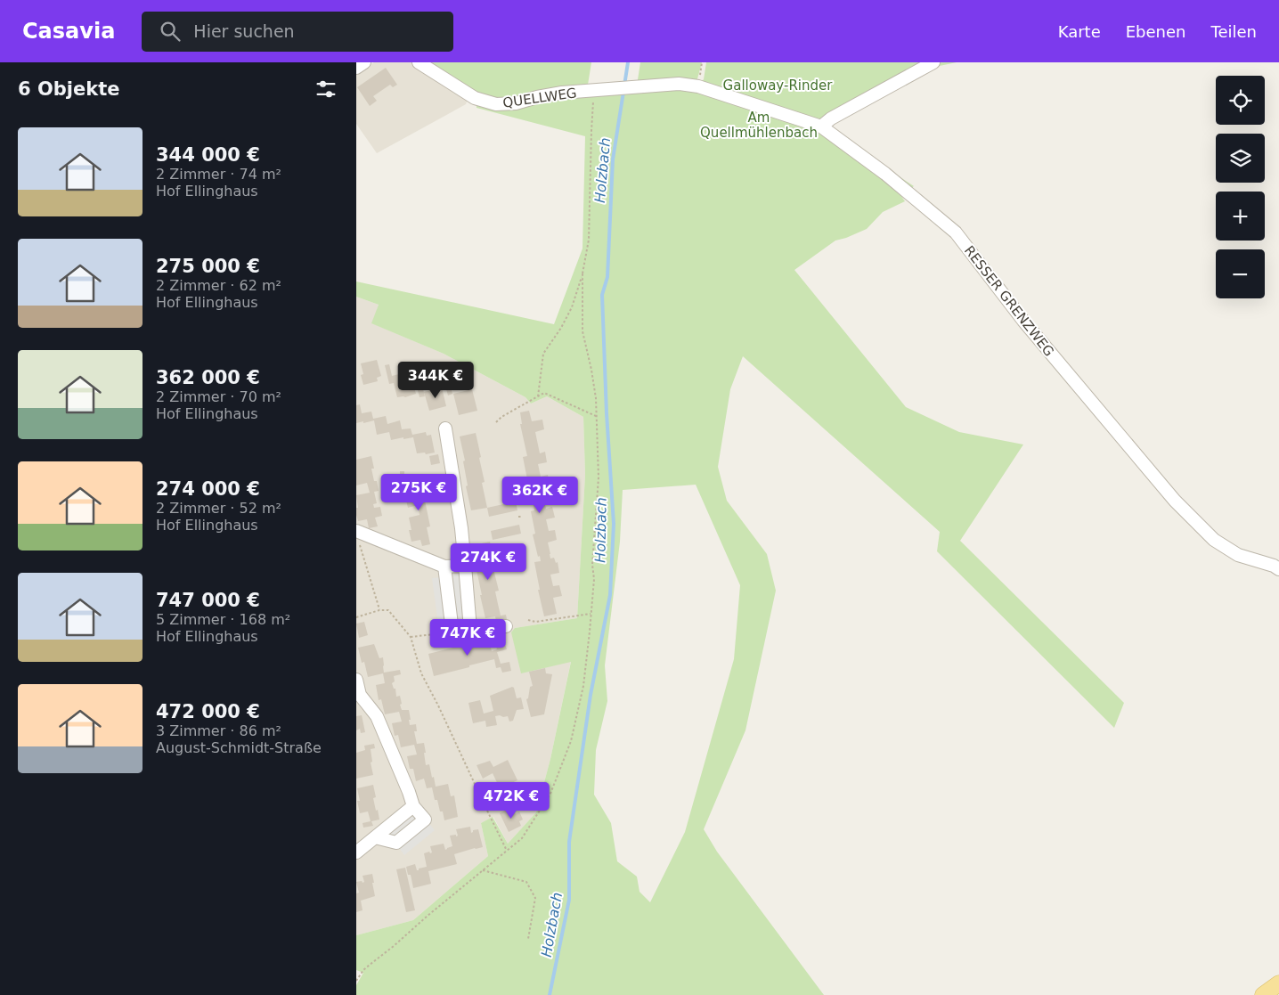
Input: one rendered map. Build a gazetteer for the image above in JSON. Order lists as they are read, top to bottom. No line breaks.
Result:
{"streets":{"street":["QUELLWEG","RESSER GRENZWEG"]},"crossings":[["QUELLWEG","RESSER GRENZWEG"]],"water":["Holzbach"],"parks":["Galloway-Rinder","Am Quellmühlenbach"],"page":{"header":"Casavia","search":"Hier suchen","nav":["Karte","Ebenen","Teilen"],"heading":"6 Objekte","map_buttons":["+","−"],"list":[{"name":"344 000 €","note":"2 Zimmer · 74 m² · Hof Ellinghaus"},{"name":"275 000 €","note":"2 Zimmer · 62 m² · Hof Ellinghaus"},{"name":"362 000 €","note":"2 Zimmer · 70 m² · Hof Ellinghaus"},{"name":"274 000 €","note":"2 Zimmer · 52 m² · Hof Ellinghaus"},{"name":"747 000 €","note":"5 Zimmer · 168 m² · Hof Ellinghaus"},{"name":"472 000 €","note":"3 Zimmer · 86 m² · August-Schmidt-Straße"}],"price":["344K €","275K €","362K €","274K €","747K €","472K €"]}}
